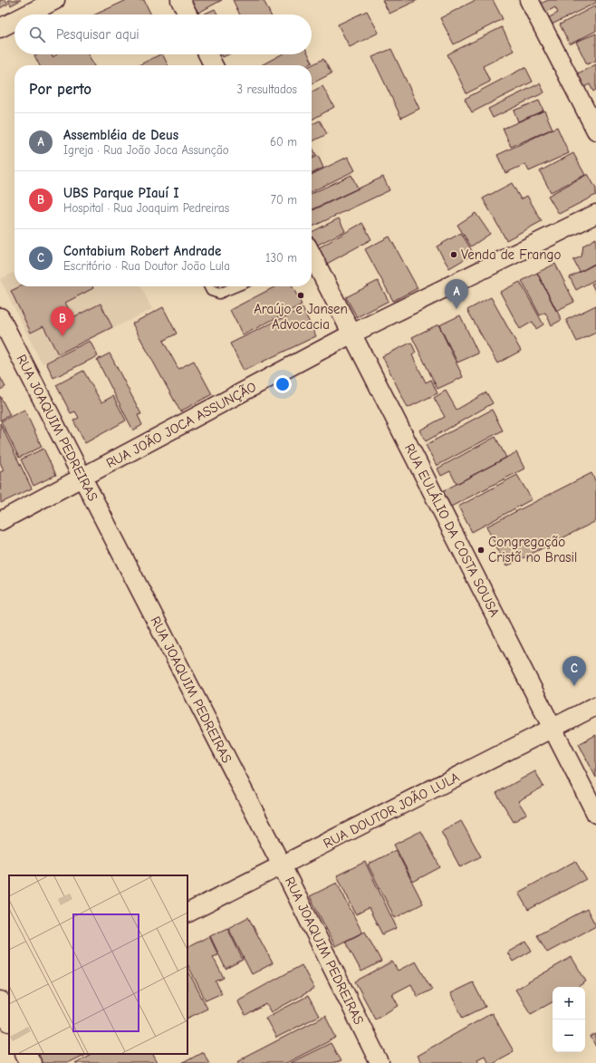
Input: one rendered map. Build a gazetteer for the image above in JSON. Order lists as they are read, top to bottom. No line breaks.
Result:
{"streets":{"street":["RUA JOÃO JOCA ASSUNÇÃO","RUA JOAQUIM PEDREIRAS","RUA EULÁLIO DA COSTA SOUSA","RUA DOUTOR JOÃO LULA"]},"crossings":[["RUA JOÃO JOCA ASSUNÇÃO","RUA JOAQUIM PEDREIRAS"],["RUA JOÃO JOCA ASSUNÇÃO","RUA EULÁLIO DA COSTA SOUSA"],["RUA JOAQUIM PEDREIRAS","RUA DOUTOR JOÃO LULA"],["RUA EULÁLIO DA COSTA SOUSA","RUA DOUTOR JOÃO LULA"]],"places":["Venda de Frango","Araújo e Jansen Advocacia","Congregação Cristã no Brasil"],"page":{"search":"Pesquisar aqui","heading":["Por perto","3 resultados"],"list":[{"mark":"A","name":"Assembléia de Deus","note":"Igreja · Rua João Joca Assunção","value":"60 m"},{"mark":"B","name":"UBS Parque PIauí I","note":"Hospital · Rua Joaquim Pedreiras","value":"70 m"},{"mark":"C","name":"Contabium Robert Andrade","note":"Escritório · Rua Doutor João Lula","value":"130 m"}],"pins":["A","B","C"],"map_buttons":["+","−"]}}
